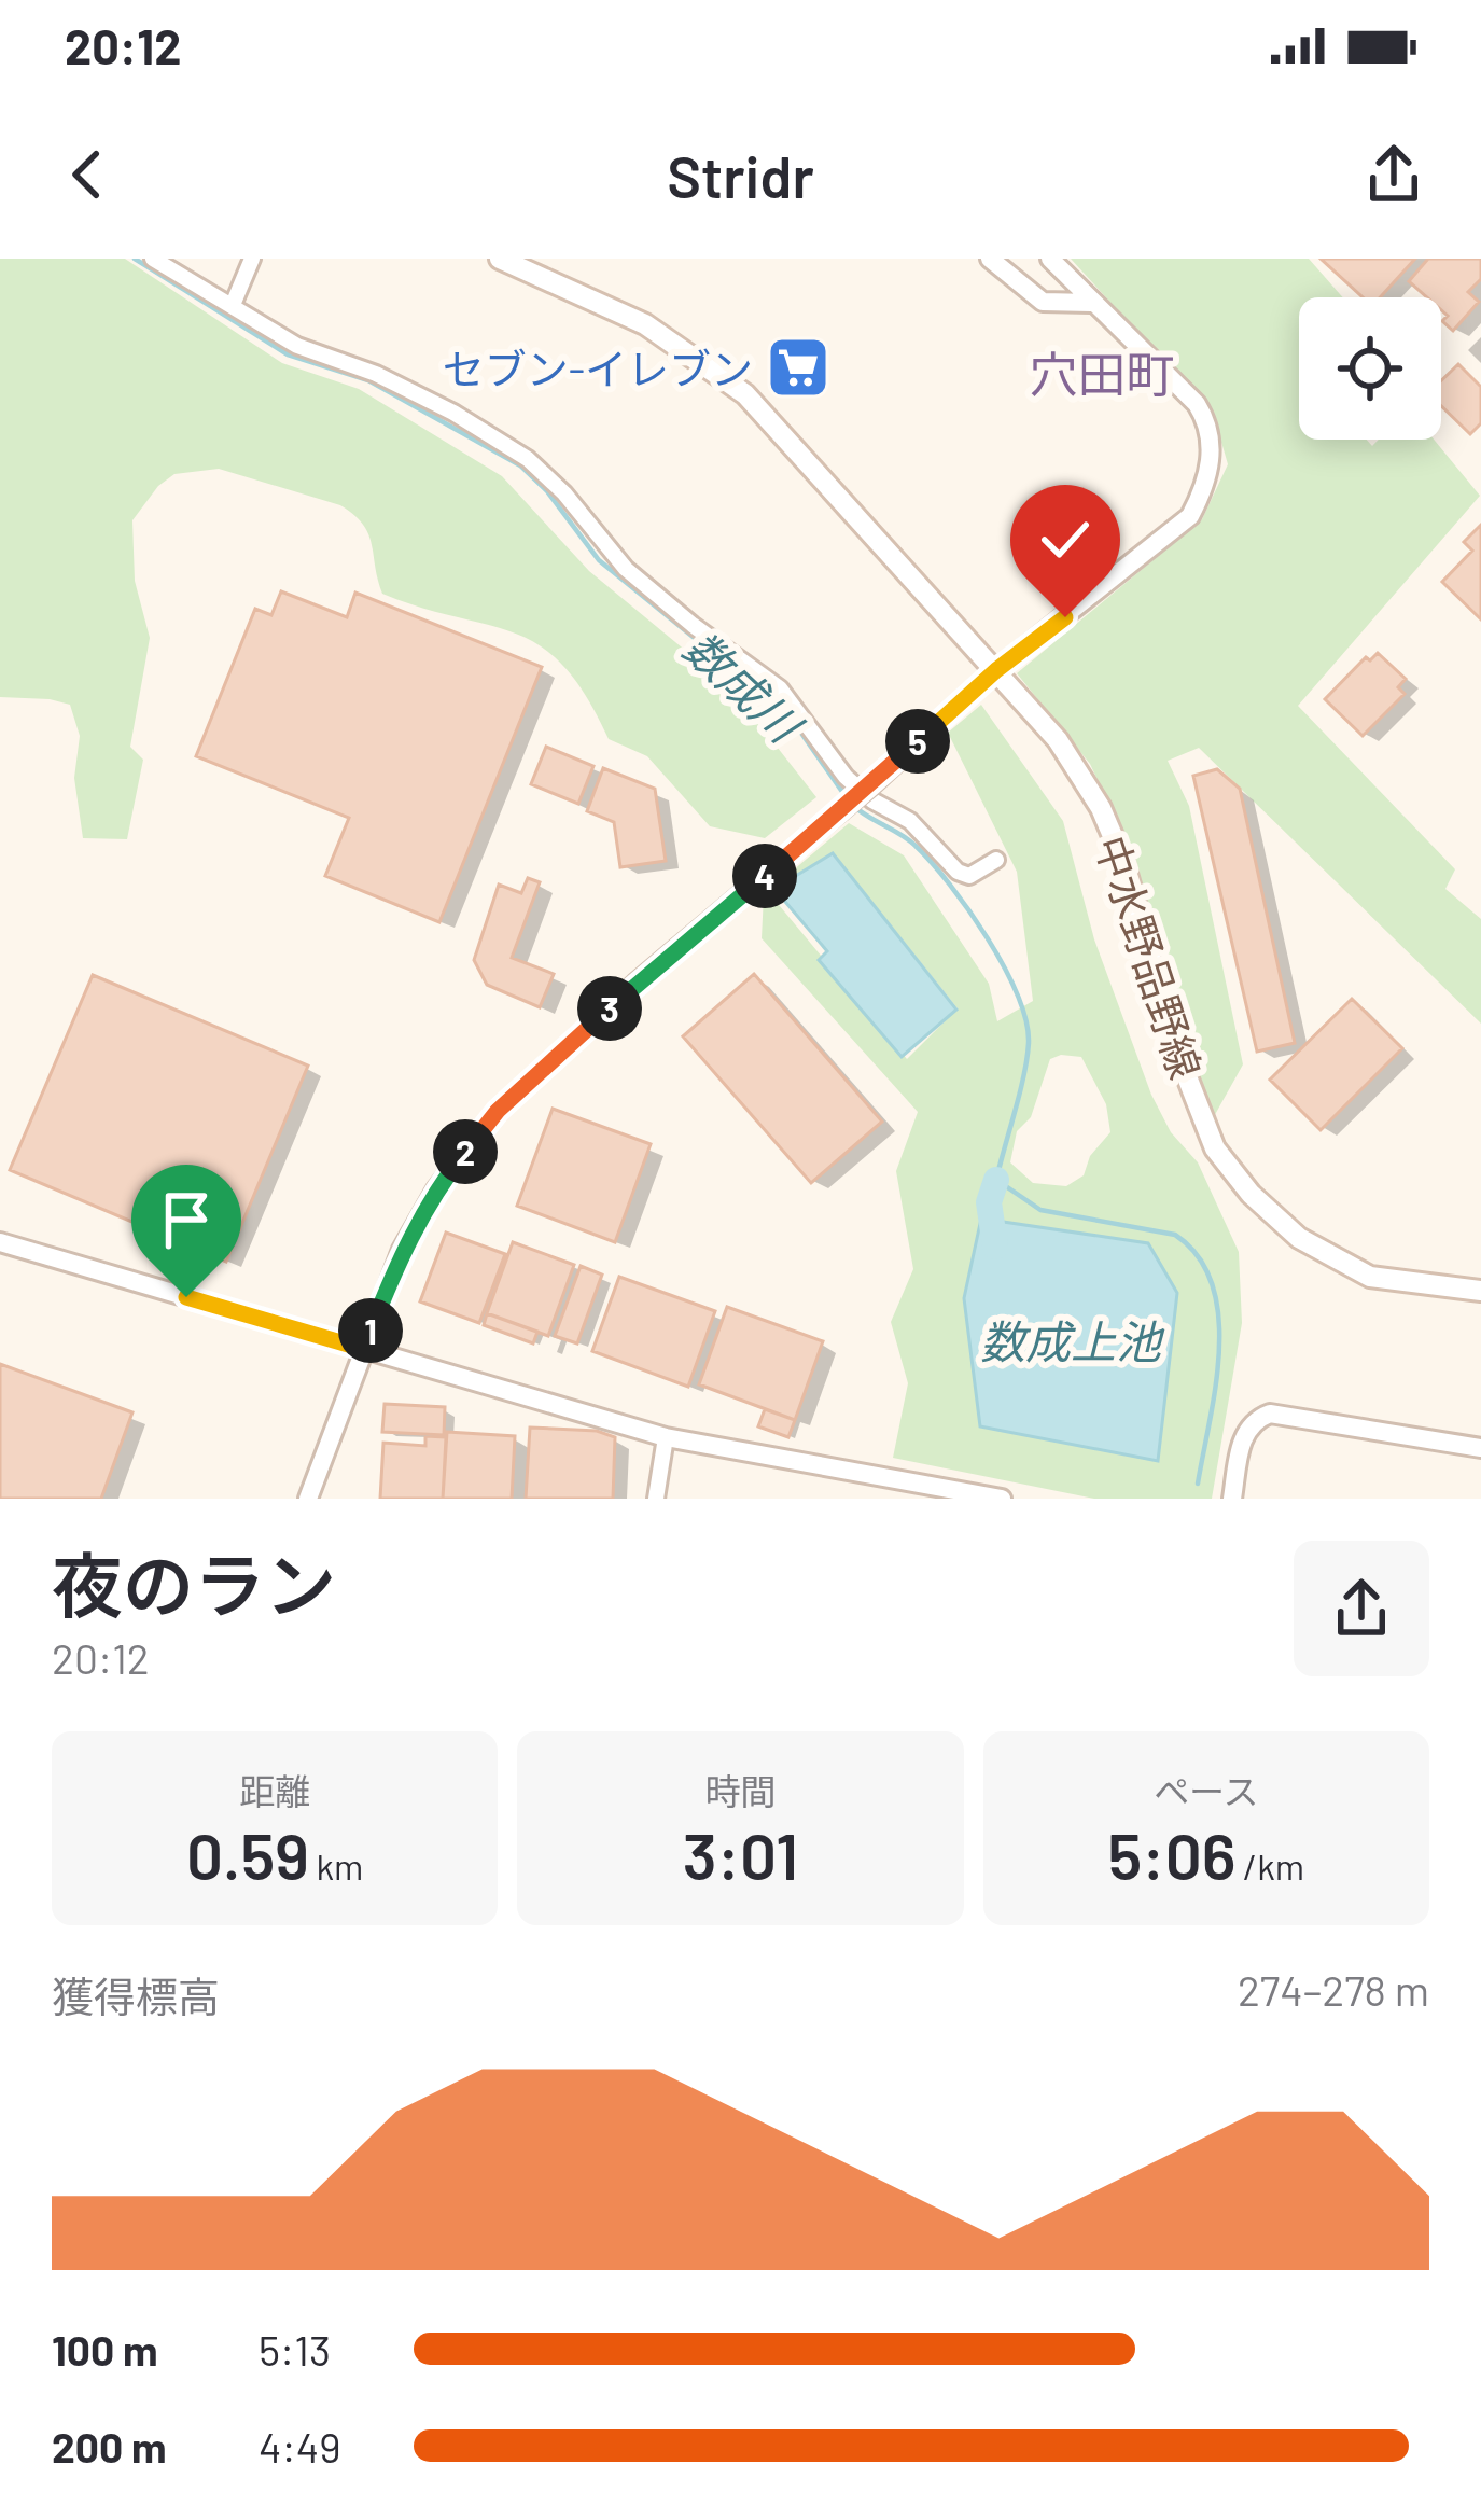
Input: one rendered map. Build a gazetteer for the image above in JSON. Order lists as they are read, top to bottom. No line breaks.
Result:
{"streets":{"main road":["中水野品野線"]},"districts":["穴田町"],"water":["数成川","数成上池"],"places":{"supermarket":["セブン-イレブン"]},"page":{"status":"20:12","header":"Stridr","pins":["5","4","3","2","1"],"heading":["夜のラン","20:12"],"stats":[["距離","0.59 km"],["時間","3:01"],["ペース","5:06 /km"]],"chart":["獲得標高","274–278 m"],"list":[{"name":"100 m","note":"5:13"},{"name":"200 m","note":"4:49"}]}}
